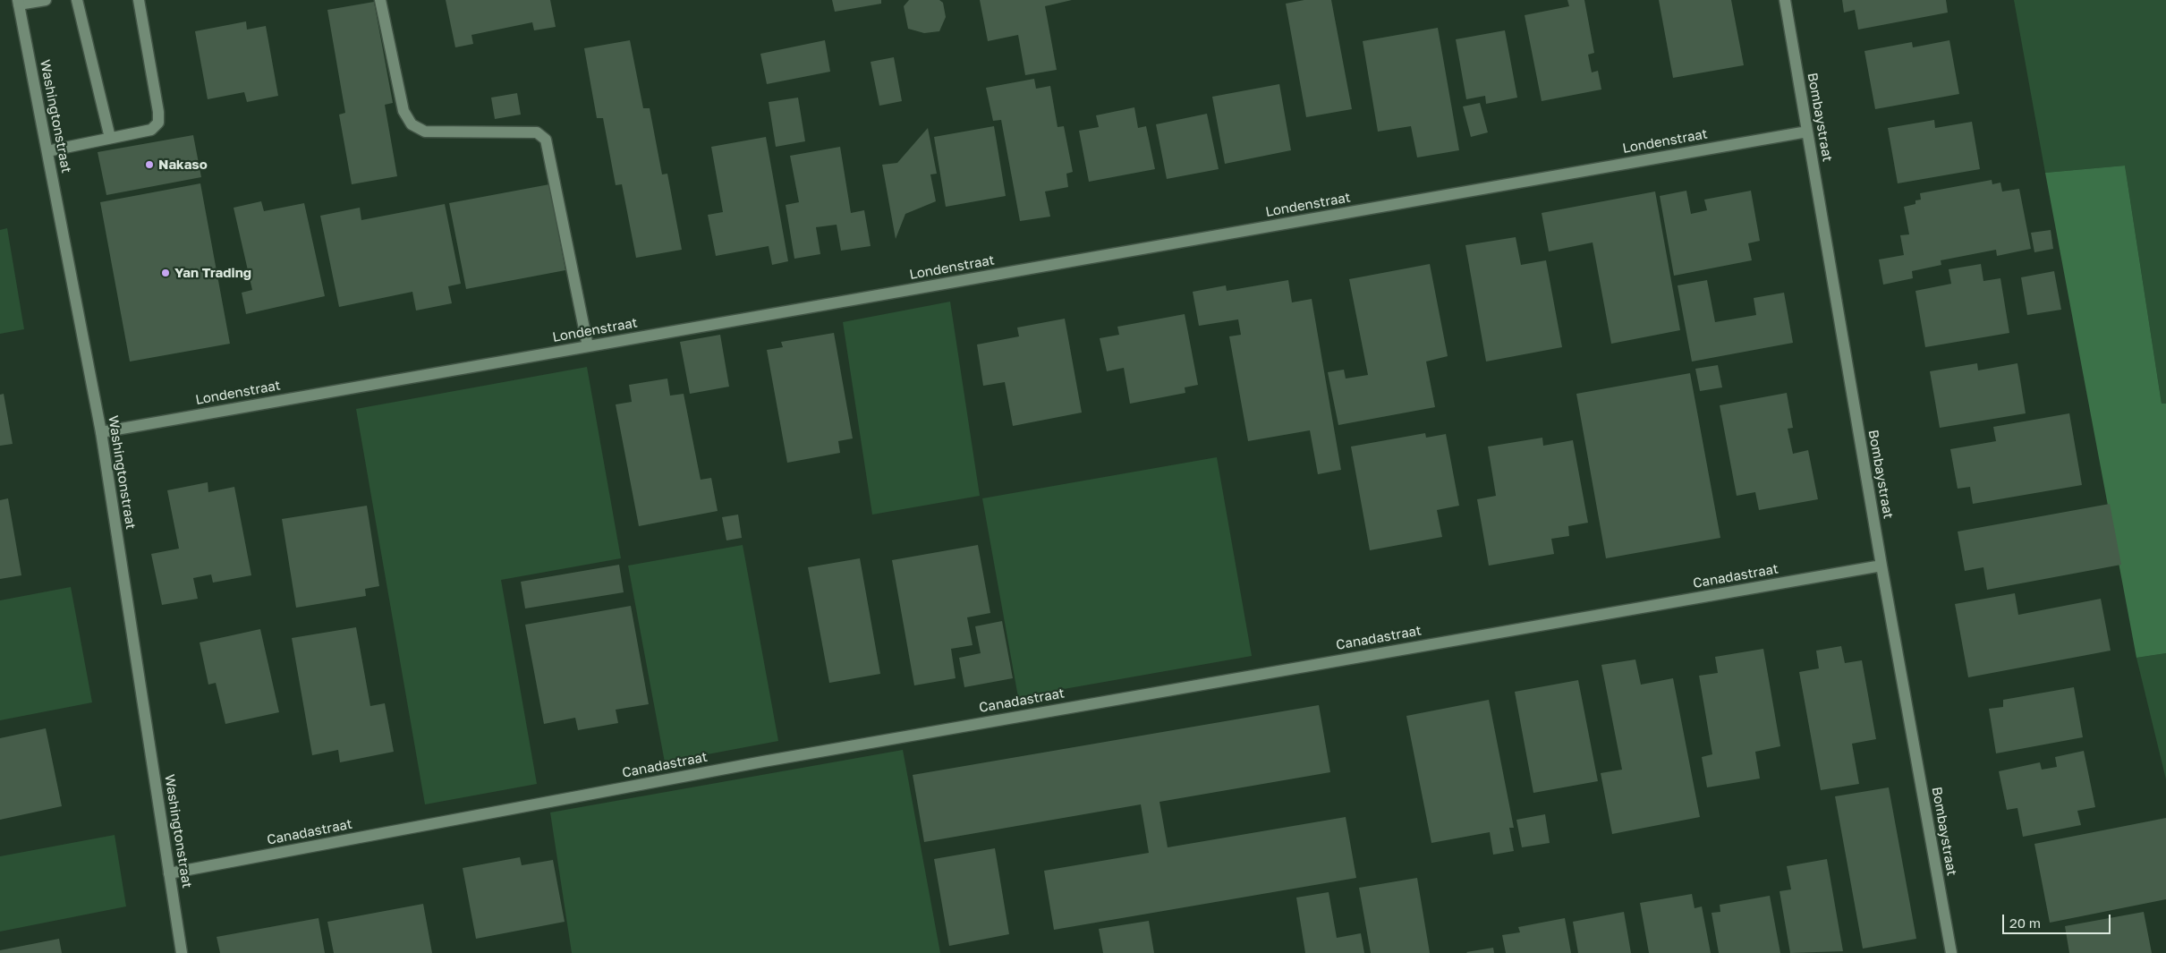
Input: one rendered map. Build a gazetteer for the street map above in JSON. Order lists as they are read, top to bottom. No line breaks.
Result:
{"streets":{"street":["Washingtonstraat","Bombaystraat","Londenstraat","Canadastraat"]},"crossings":[["Washingtonstraat","Londenstraat"],["Washingtonstraat","Canadastraat"],["Bombaystraat","Londenstraat"],["Bombaystraat","Canadastraat"]],"places":["Nakaso","Yan Trading"],"scale_bar":"20 m"}
